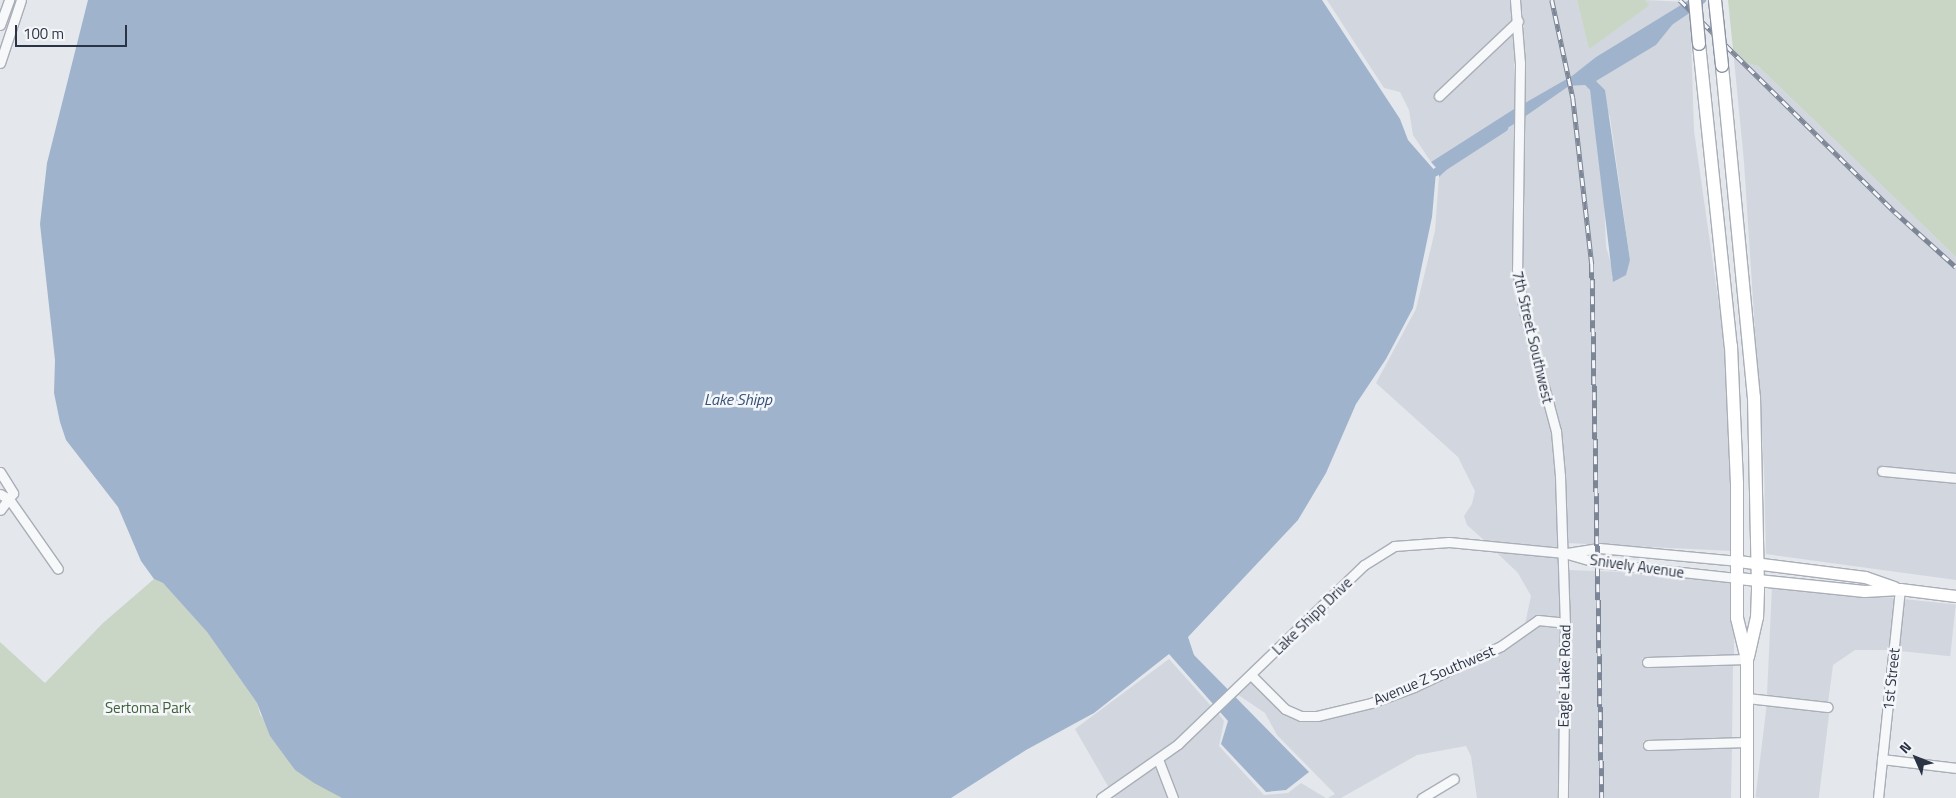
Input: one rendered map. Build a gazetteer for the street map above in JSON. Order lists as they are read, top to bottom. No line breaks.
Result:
{"streets":{"main road":["Snively Avenue"],"street":["7th Street Southwest","Lake Shipp Drive","Avenue Z Southwest","Eagle Lake Road","1st Street"]},"crossings":[["7th Street Southwest","Snively Avenue"],["7th Street Southwest","Lake Shipp Drive"],["7th Street Southwest","Eagle Lake Road"],["Snively Avenue","Lake Shipp Drive"],["Snively Avenue","Eagle Lake Road"],["Snively Avenue","1st Street"],["Lake Shipp Drive","Avenue Z Southwest"],["Lake Shipp Drive","Eagle Lake Road"],["Avenue Z Southwest","Eagle Lake Road"]],"water":["Lake Shipp"],"parks":["Sertoma Park"],"scale_bar":"100 m","north":"top left"}
